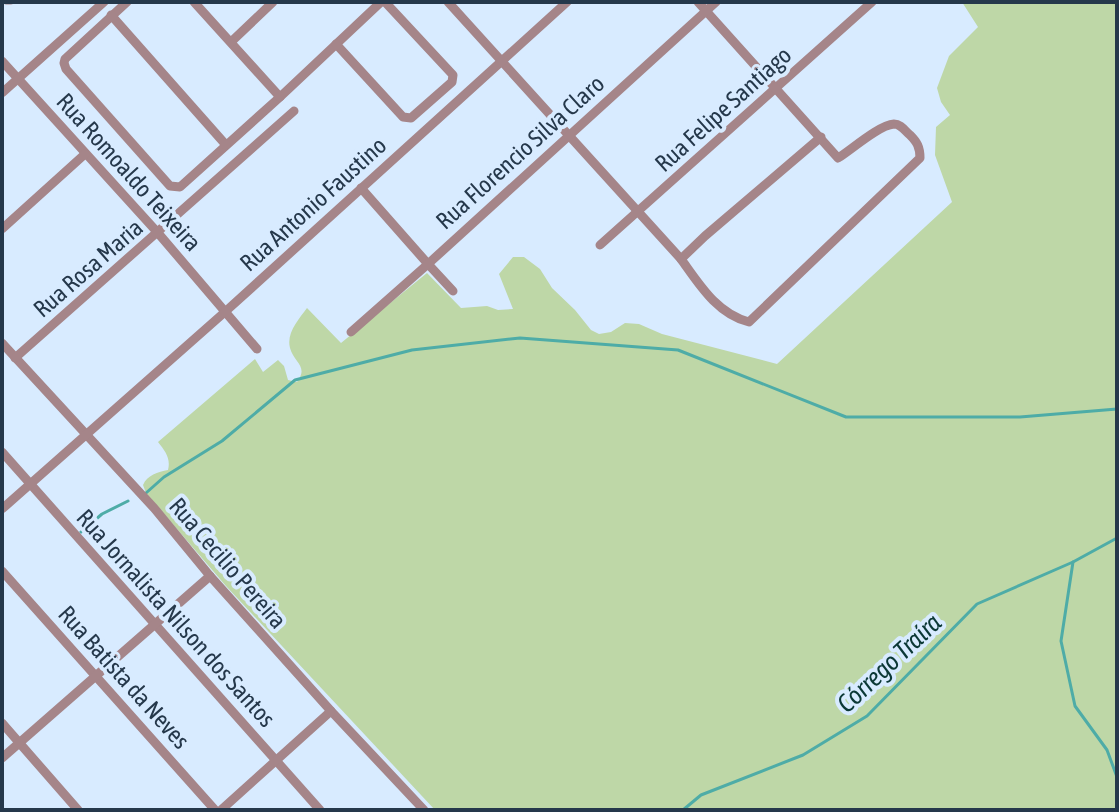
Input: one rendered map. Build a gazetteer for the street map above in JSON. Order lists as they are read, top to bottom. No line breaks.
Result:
{"streets":{"street":["Rua Felipe Santiago","Rua Florencio Silva Claro","Rua Romoaldo Teixeira","Rua Antonio Faustino","Rua Rosa Maria","Rua Cecilio Pereira","Rua Jornalista Nilson dos Santos","Rua Batista da Neves"]},"crossings":[["Rua Romoaldo Teixeira","Rua Antonio Faustino"],["Rua Romoaldo Teixeira","Rua Rosa Maria"],["Rua Antonio Faustino","Rua Cecilio Pereira"],["Rua Antonio Faustino","Rua Jornalista Nilson dos Santos"],["Rua Rosa Maria","Rua Cecilio Pereira"]],"water":["Córrego Traíra"]}
